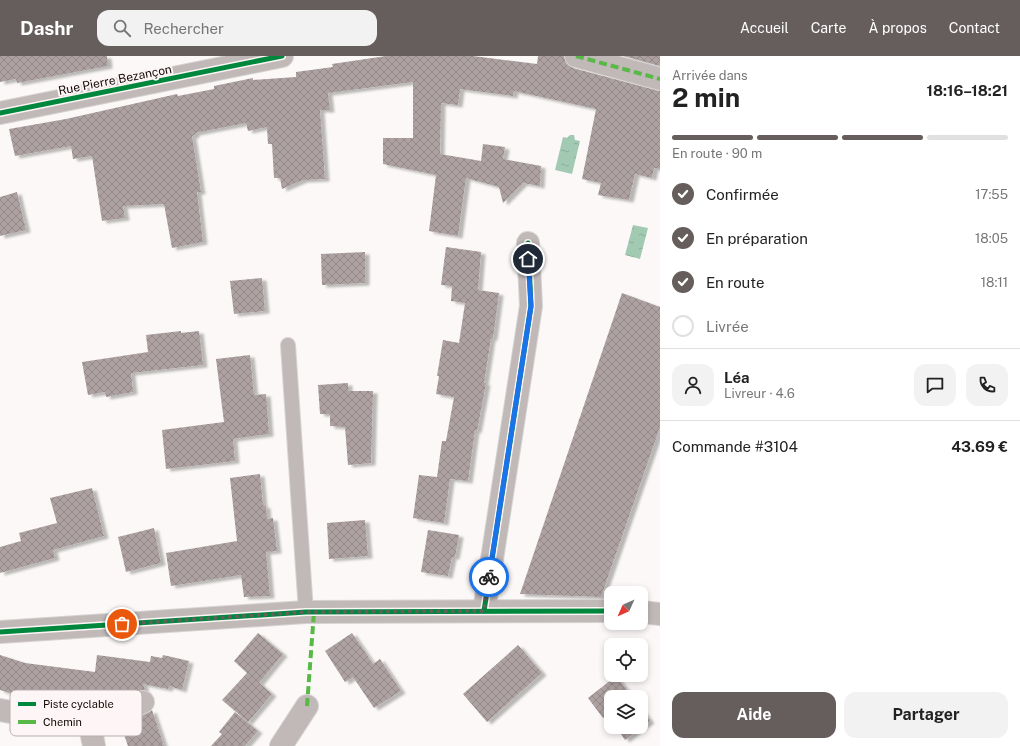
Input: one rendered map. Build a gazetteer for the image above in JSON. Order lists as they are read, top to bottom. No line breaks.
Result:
{"streets":{"street":["Rue Pierre Bezançon"]},"legend":["Piste cyclable","Chemin"],"north":"bottom left","page":{"header":"Dashr","search":"Rechercher","nav":["Accueil","Carte","À propos","Contact"],"heading":["2 min","Arrivée dans","18:16–18:21"],"panel":["Léa","Livreur · 4.6","Commande #3104","43.69 €"],"bar":"En route · 90 m","list":[["Confirmée","17:55"],["En préparation","18:05"],["En route","18:11"],"Livrée"],"buttons":["Aide","Partager"]}}
